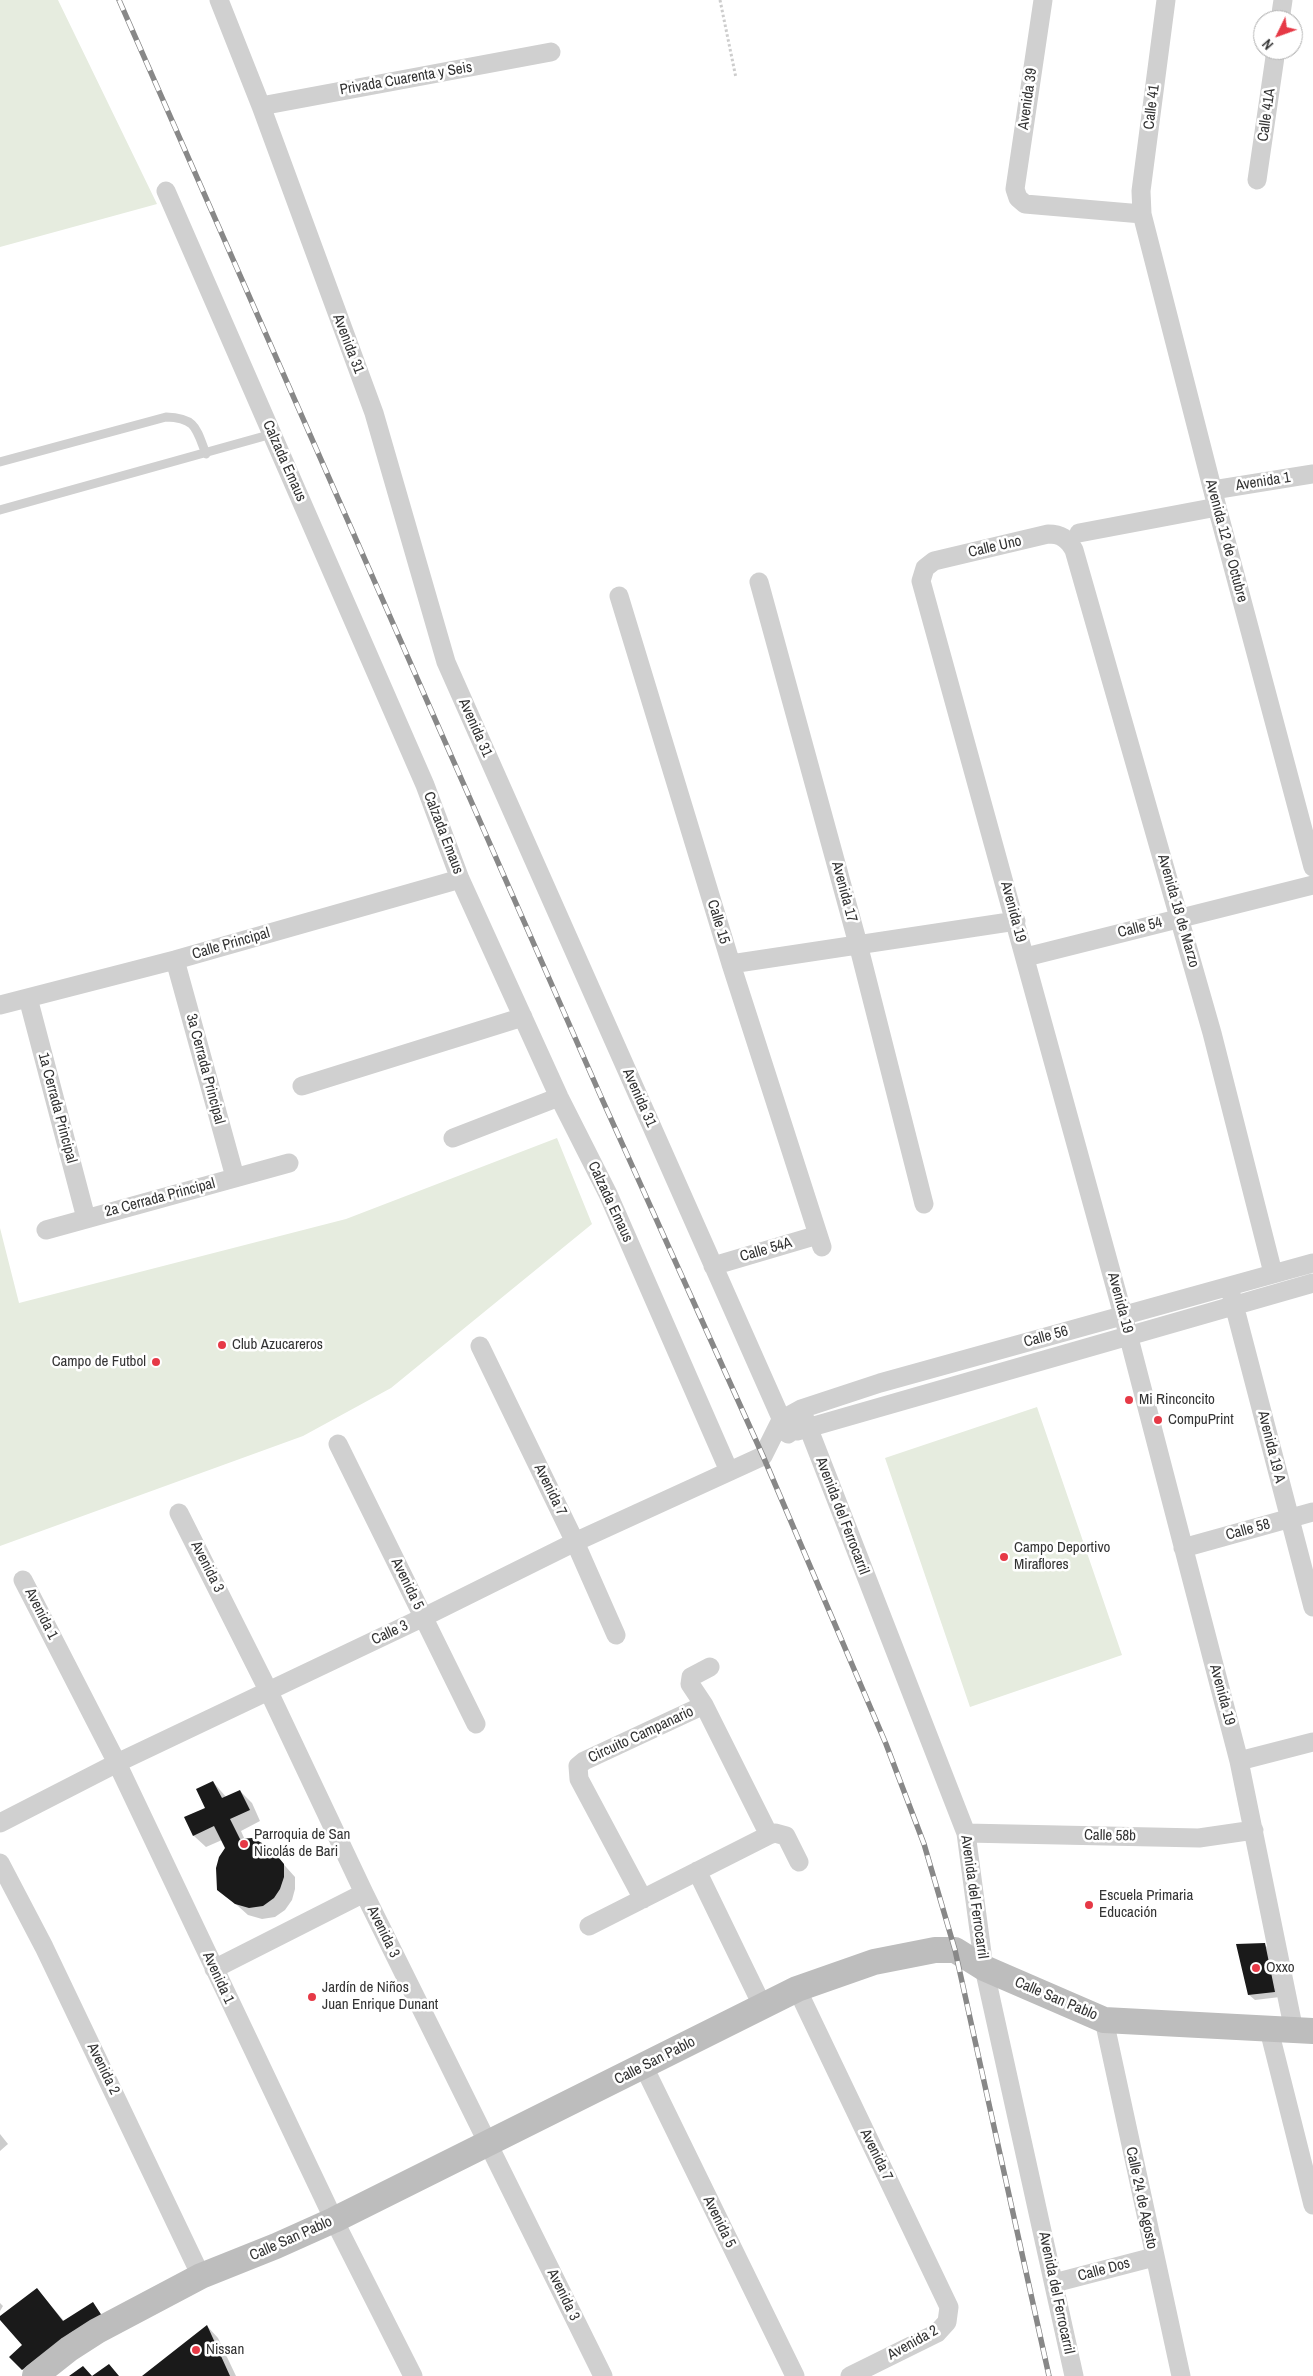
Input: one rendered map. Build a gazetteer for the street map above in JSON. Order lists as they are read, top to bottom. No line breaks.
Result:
{"streets":{"street":["Privada Cuarenta y Seis","Avenida 39","Calle 41","Calle 41A","Avenida 31","Calzada Emaus","Avenida 1","Avenida 12 de Octubre","Calle Uno","Avenida 17","Avenida 18 de Marzo","Avenida 19","Calle 15","Calle 54","Calle Principal","3a Cerrada Principal","1a Cerrada Principal","2a Cerrada Principal","Calle 54A","Calle 56","Avenida 19 A","Avenida 7","Avenida del Ferrocarril","Calle 58","Avenida 3","Avenida 5","Calle 3","Circuito Campanario","Calle 58b","Calle San Pablo","Avenida 2","Calle 24 de Agosto","Calle Dos"]},"crossings":[["Privada Cuarenta y Seis","Avenida 31"],["Avenida 39","Calle 41"],["Avenida 39","Avenida 12 de Octubre"],["Calle 41","Avenida 12 de Octubre"],["Avenida 31","Calle 54A"],["Avenida 31","Calle 56"],["Avenida 31","Calle 3"],["Calzada Emaus","Calle Principal"],["Calzada Emaus","Calle 3"],["Avenida 1","Avenida 12 de Octubre"],["Avenida 1","Calle 3"],["Avenida 1","Calle San Pablo"],["Calle Uno","Avenida 18 de Marzo"],["Calle Uno","Avenida 19"],["Avenida 18 de Marzo","Calle 54"],["Avenida 18 de Marzo","Calle 56"],["Avenida 19","Calle 54"],["Avenida 19","Calle 56"],["Avenida 19","Calle 58"],["Avenida 19","Calle 58b"],["Avenida 19","Calle San Pablo"],["Calle 15","Calle 54A"],["Calle Principal","3a Cerrada Principal"],["Calle Principal","1a Cerrada Principal"],["3a Cerrada Principal","2a Cerrada Principal"],["1a Cerrada Principal","2a Cerrada Principal"],["Calle 56","Avenida 19 A"],["Calle 56","Avenida del Ferrocarril"],["Calle 56","Calle 3"],["Avenida 19 A","Calle 58"],["Avenida 7","Calle 3"],["Avenida 7","Calle San Pablo"],["Avenida 7","Avenida 2"],["Avenida del Ferrocarril","Calle 58b"],["Avenida del Ferrocarril","Calle San Pablo"],["Avenida del Ferrocarril","Calle Dos"],["Avenida 3","Calle 3"],["Avenida 3","Calle San Pablo"],["Avenida 5","Calle 3"],["Avenida 5","Calle San Pablo"],["Calle San Pablo","Avenida 2"],["Calle San Pablo","Calle 24 de Agosto"],["Calle 24 de Agosto","Calle Dos"]],"places":["Club Azucareros","Campo de Futbol","Mi Rinconcito","CompuPrint","Campo Deportivo Miraflores","Parroquia de San Nicolás de Bari","Escuela Primaria Educación","Oxxo","Jardín de Niños Juan Enrique Dunant","Nissan"],"north":"bottom left"}
